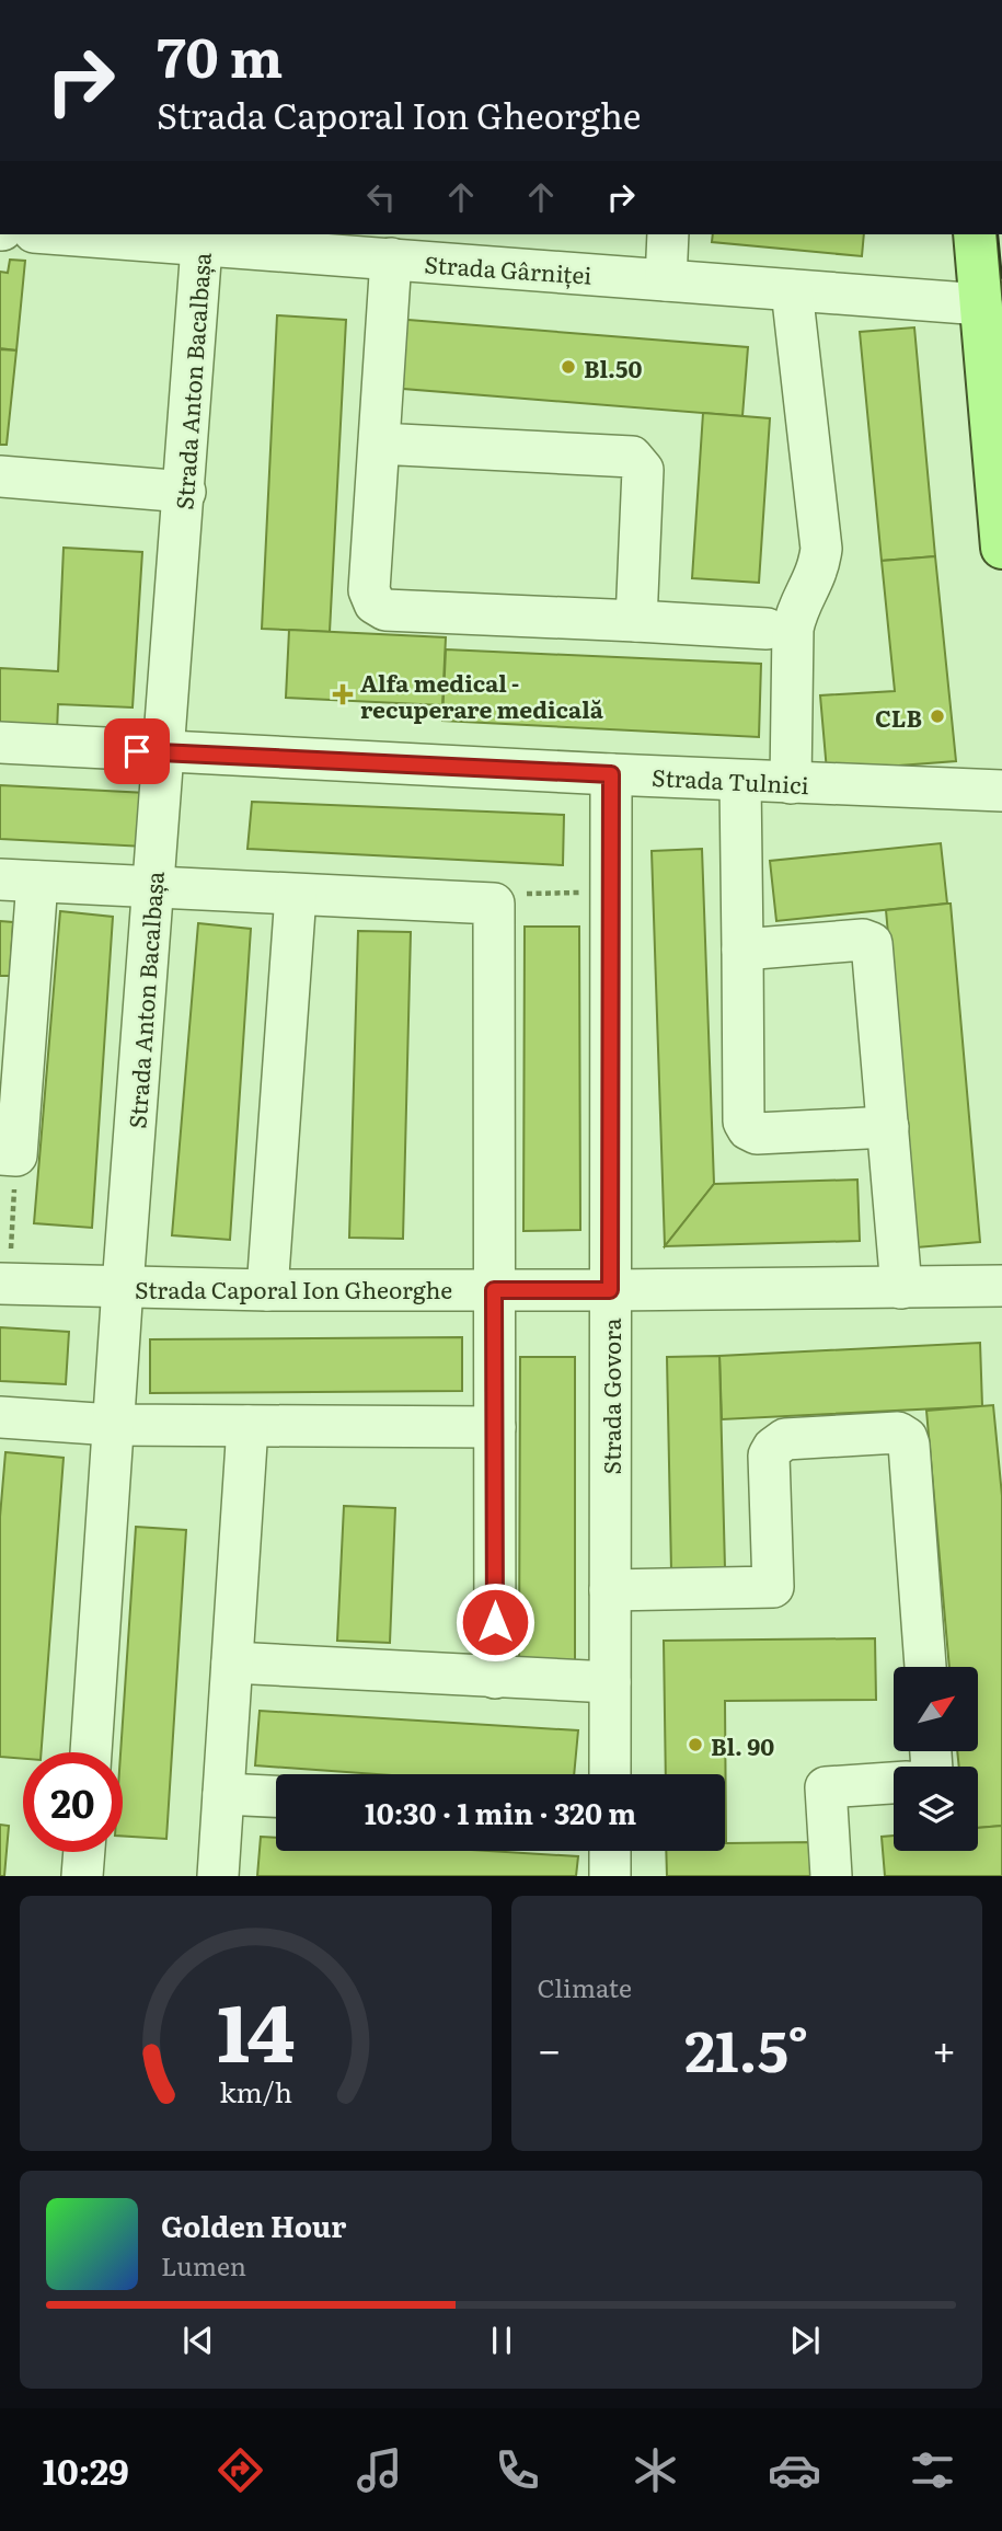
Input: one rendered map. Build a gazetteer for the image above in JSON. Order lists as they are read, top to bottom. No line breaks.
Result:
{"streets":{"street":["Strada Gârniței","Strada Anton Bacalbașa","Strada Tulnici","Strada Caporal Ion Gheorghe","Strada Govora"]},"crossings":[["Strada Gârniței","Strada Anton Bacalbașa"],["Strada Anton Bacalbașa","Strada Tulnici"],["Strada Anton Bacalbașa","Strada Caporal Ion Gheorghe"],["Strada Tulnici","Strada Govora"],["Strada Caporal Ion Gheorghe","Strada Govora"]],"places":{"other":["Bl.50","CLB","Bl. 90"],"health":["Alfa medical - recuperare medicală"]},"north":"top right","page":{"turn":["70 m","Strada Caporal Ion Gheorghe"],"limit":"20","trip":"10:30 · 1 min · 320 m","tile":"Climate","heat":["−","21.5°","+"],"song":["Golden Hour","Lumen"],"tabs":"10:29","gauge":["14","km/h"]}}
